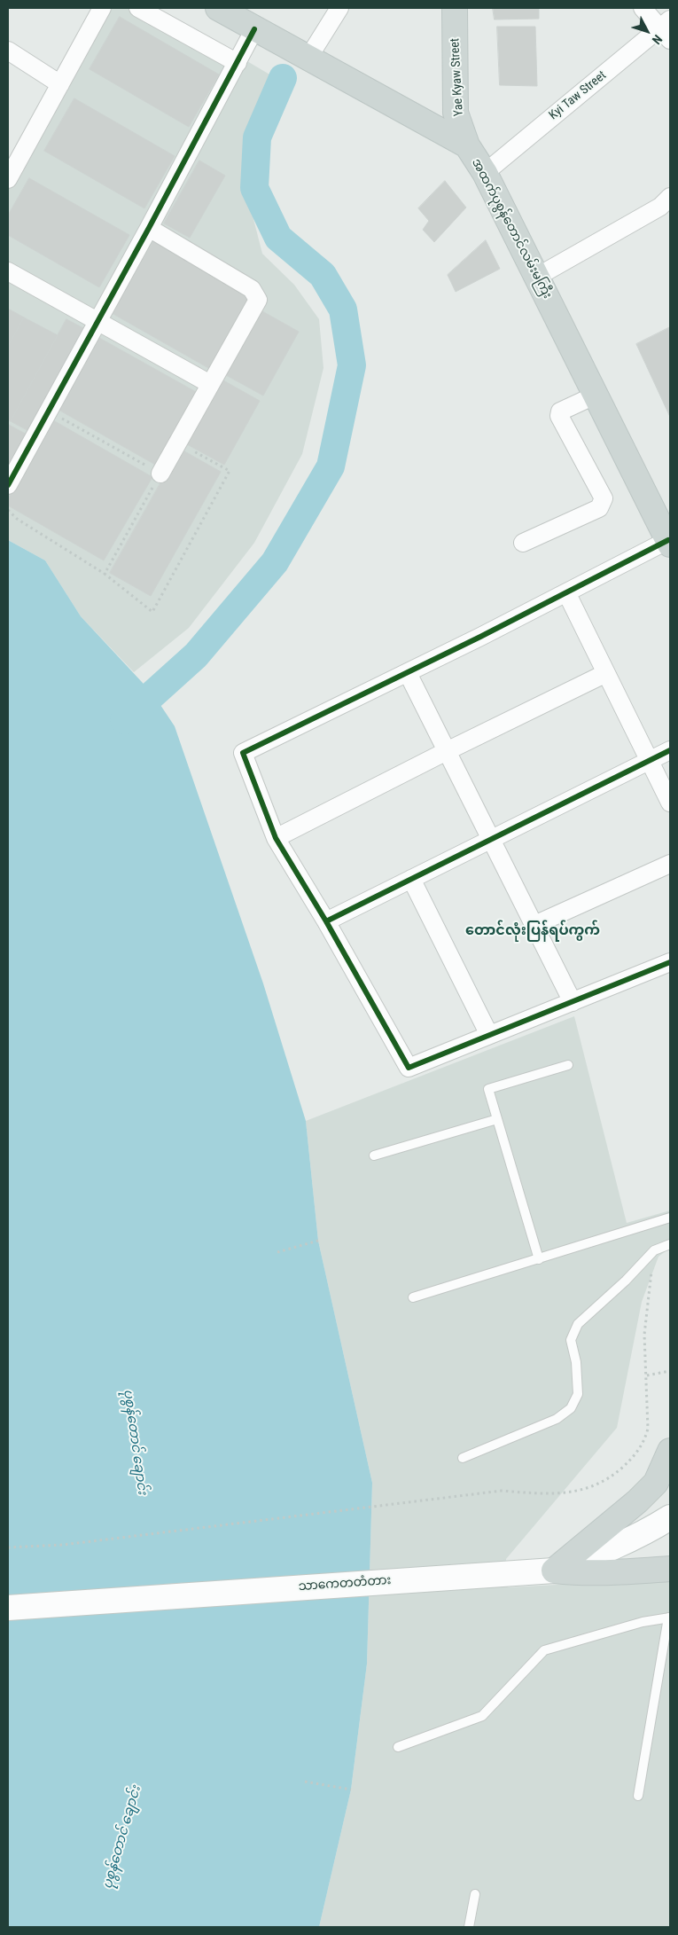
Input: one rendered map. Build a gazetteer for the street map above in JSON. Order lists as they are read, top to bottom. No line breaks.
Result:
{"streets":{"main road":["Yae Kyaw Street","အထက်ပုစွန်တောင်လမ်းမကြီး","သာကေတတံတား"],"street":["Kyi Taw Street"]},"crossings":[["Yae Kyaw Street","အထက်ပုစွန်တောင်လမ်းမကြီး"],["Kyi Taw Street","အထက်ပုစွန်တောင်လမ်းမကြီး"]],"districts":["တောင်လုံးပြန်ရပ်ကွက်"],"water":["ပုစွန်တောင် ချောင်း"],"north":"bottom right"}
